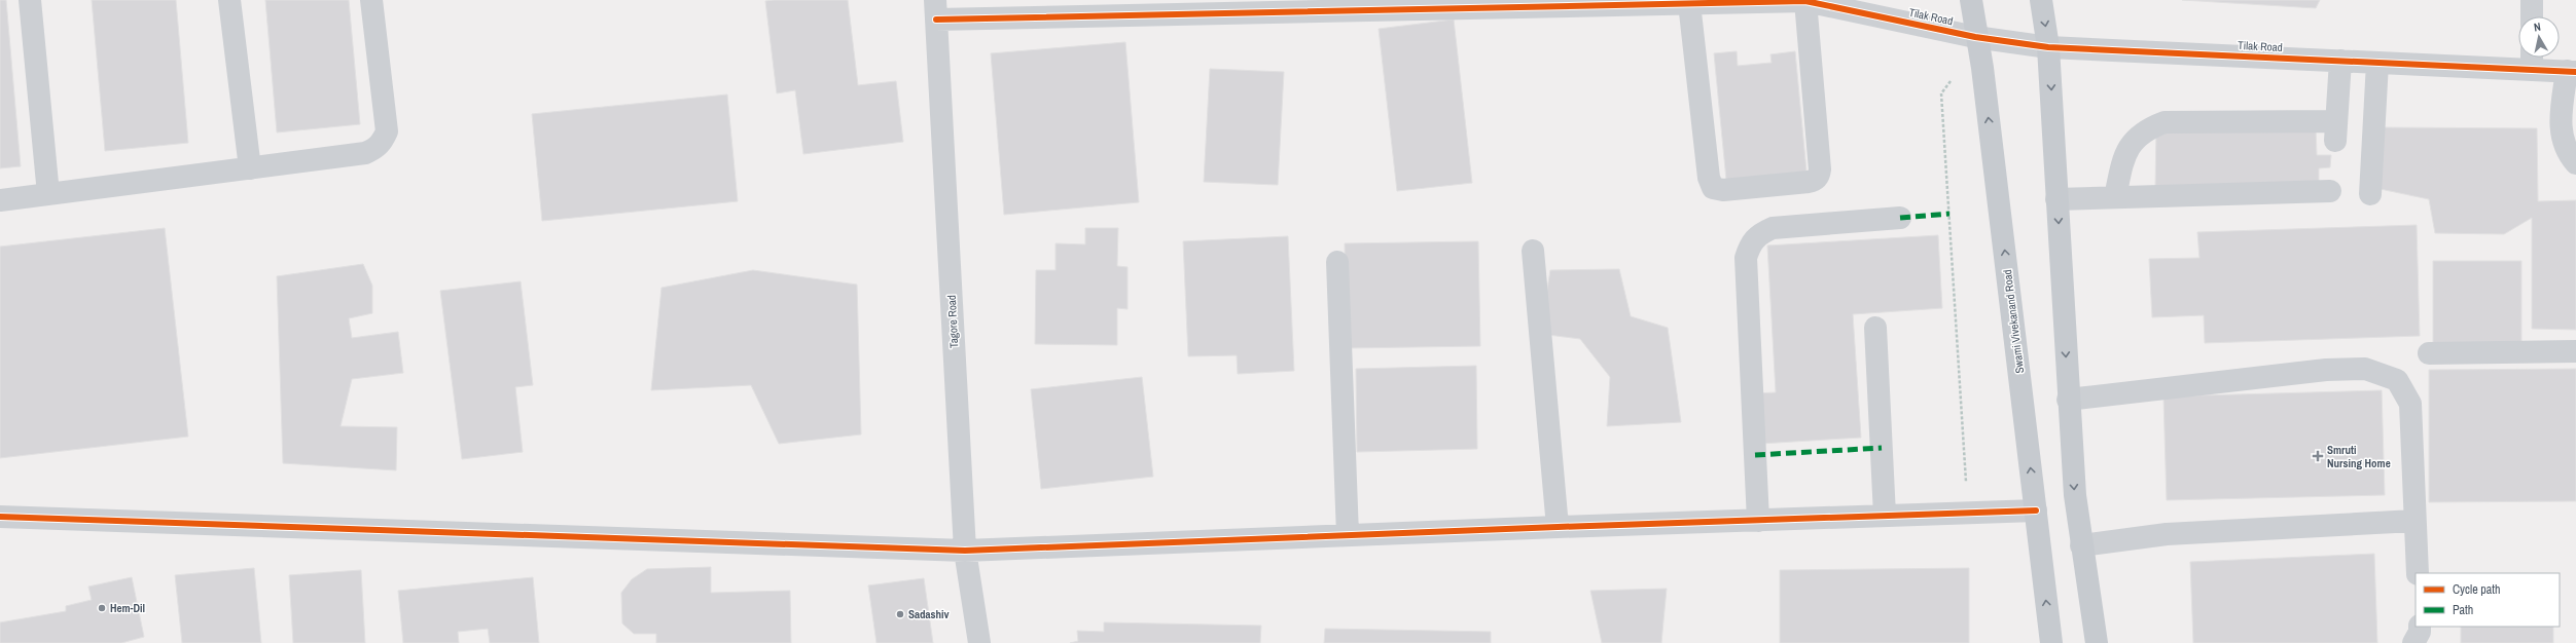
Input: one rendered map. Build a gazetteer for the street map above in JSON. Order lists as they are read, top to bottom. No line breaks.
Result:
{"streets":{"main road":["Swami Vivekanand Road"],"street":["Tilak Road","Tagore Road"]},"crossings":[["Tilak Road","Tagore Road"],["Tilak Road","Swami Vivekanand Road"]],"places":{"health":["Smruti Nursing Home"],"other":["Hem-Dil","Sadashiv"]},"legend":["Cycle path","Path"],"north":"top"}
